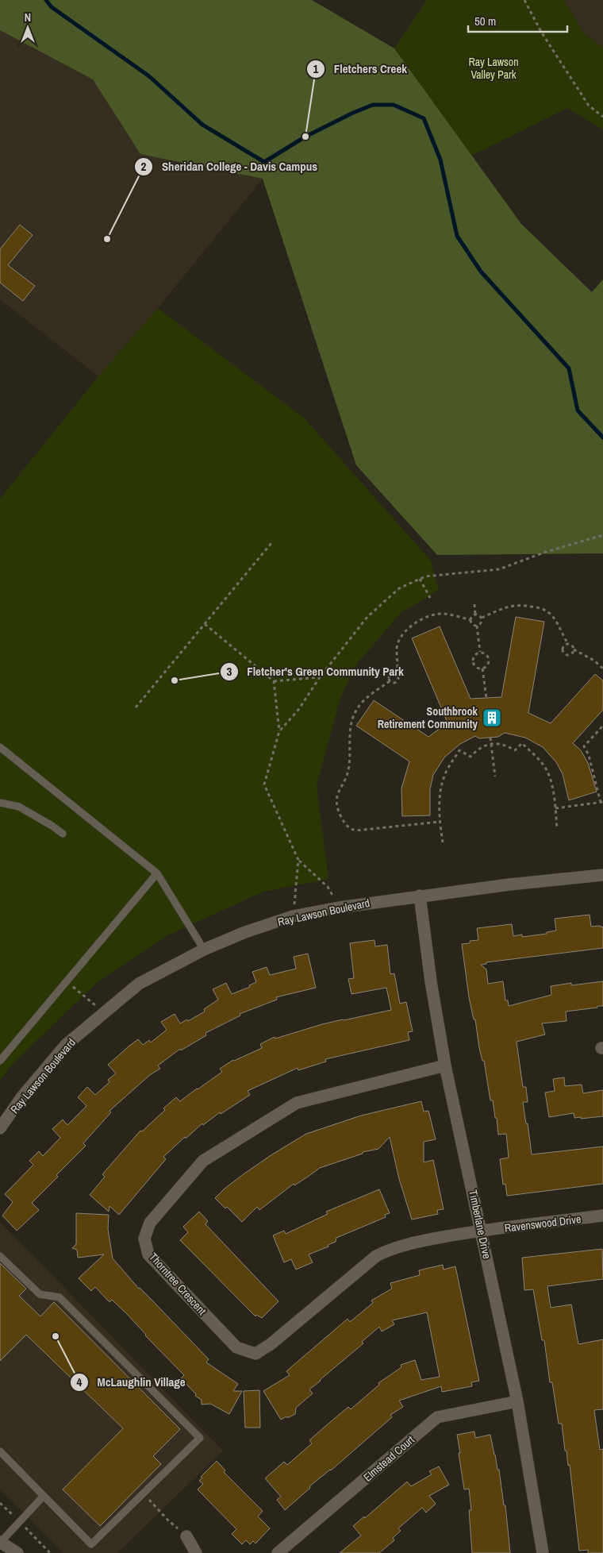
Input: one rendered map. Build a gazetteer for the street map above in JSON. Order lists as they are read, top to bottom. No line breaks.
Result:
{"streets":{"street":["Ray Lawson Boulevard","Ravenswood Drive","Timberlane Drive","Thorntree Crescent","Elmstead Court"]},"crossings":[["Ray Lawson Boulevard","Timberlane Drive"],["Ravenswood Drive","Timberlane Drive"],["Ravenswood Drive","Thorntree Crescent"],["Timberlane Drive","Thorntree Crescent"],["Timberlane Drive","Elmstead Court"]],"parks":["Ray Lawson Valley Park"],"places":{"other":["Fletchers Creek","Sheridan College - Davis Campus","Fletcher's Green Community Park","McLaughlin Village"],"building":["Southbrook Retirement Community"]},"scale_bar":"50 m","north":"top"}
